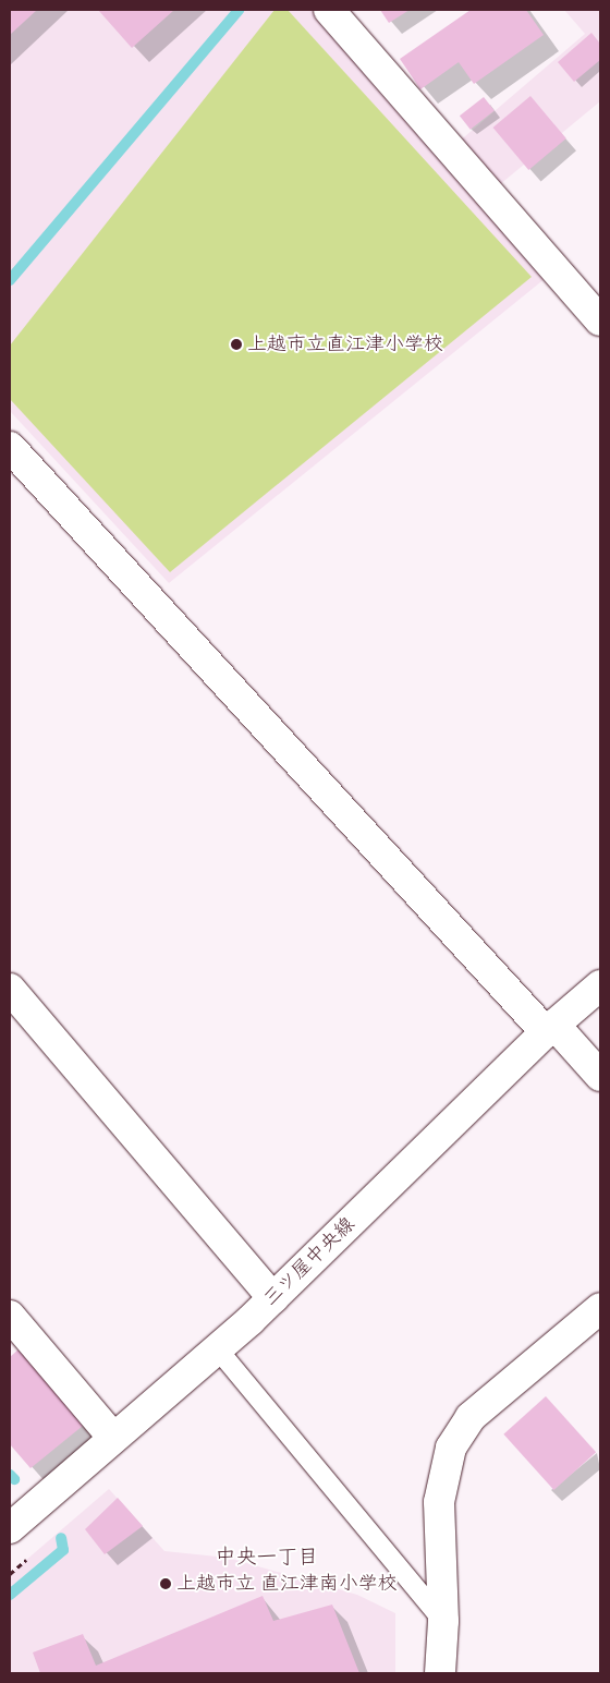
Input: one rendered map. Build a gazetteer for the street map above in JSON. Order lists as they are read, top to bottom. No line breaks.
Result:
{"streets":{"street":["三ツ屋中央線"]},"districts":["中央一丁目"],"places":["上越市立直江津小学校","上越市立 直江津南小学校"]}
